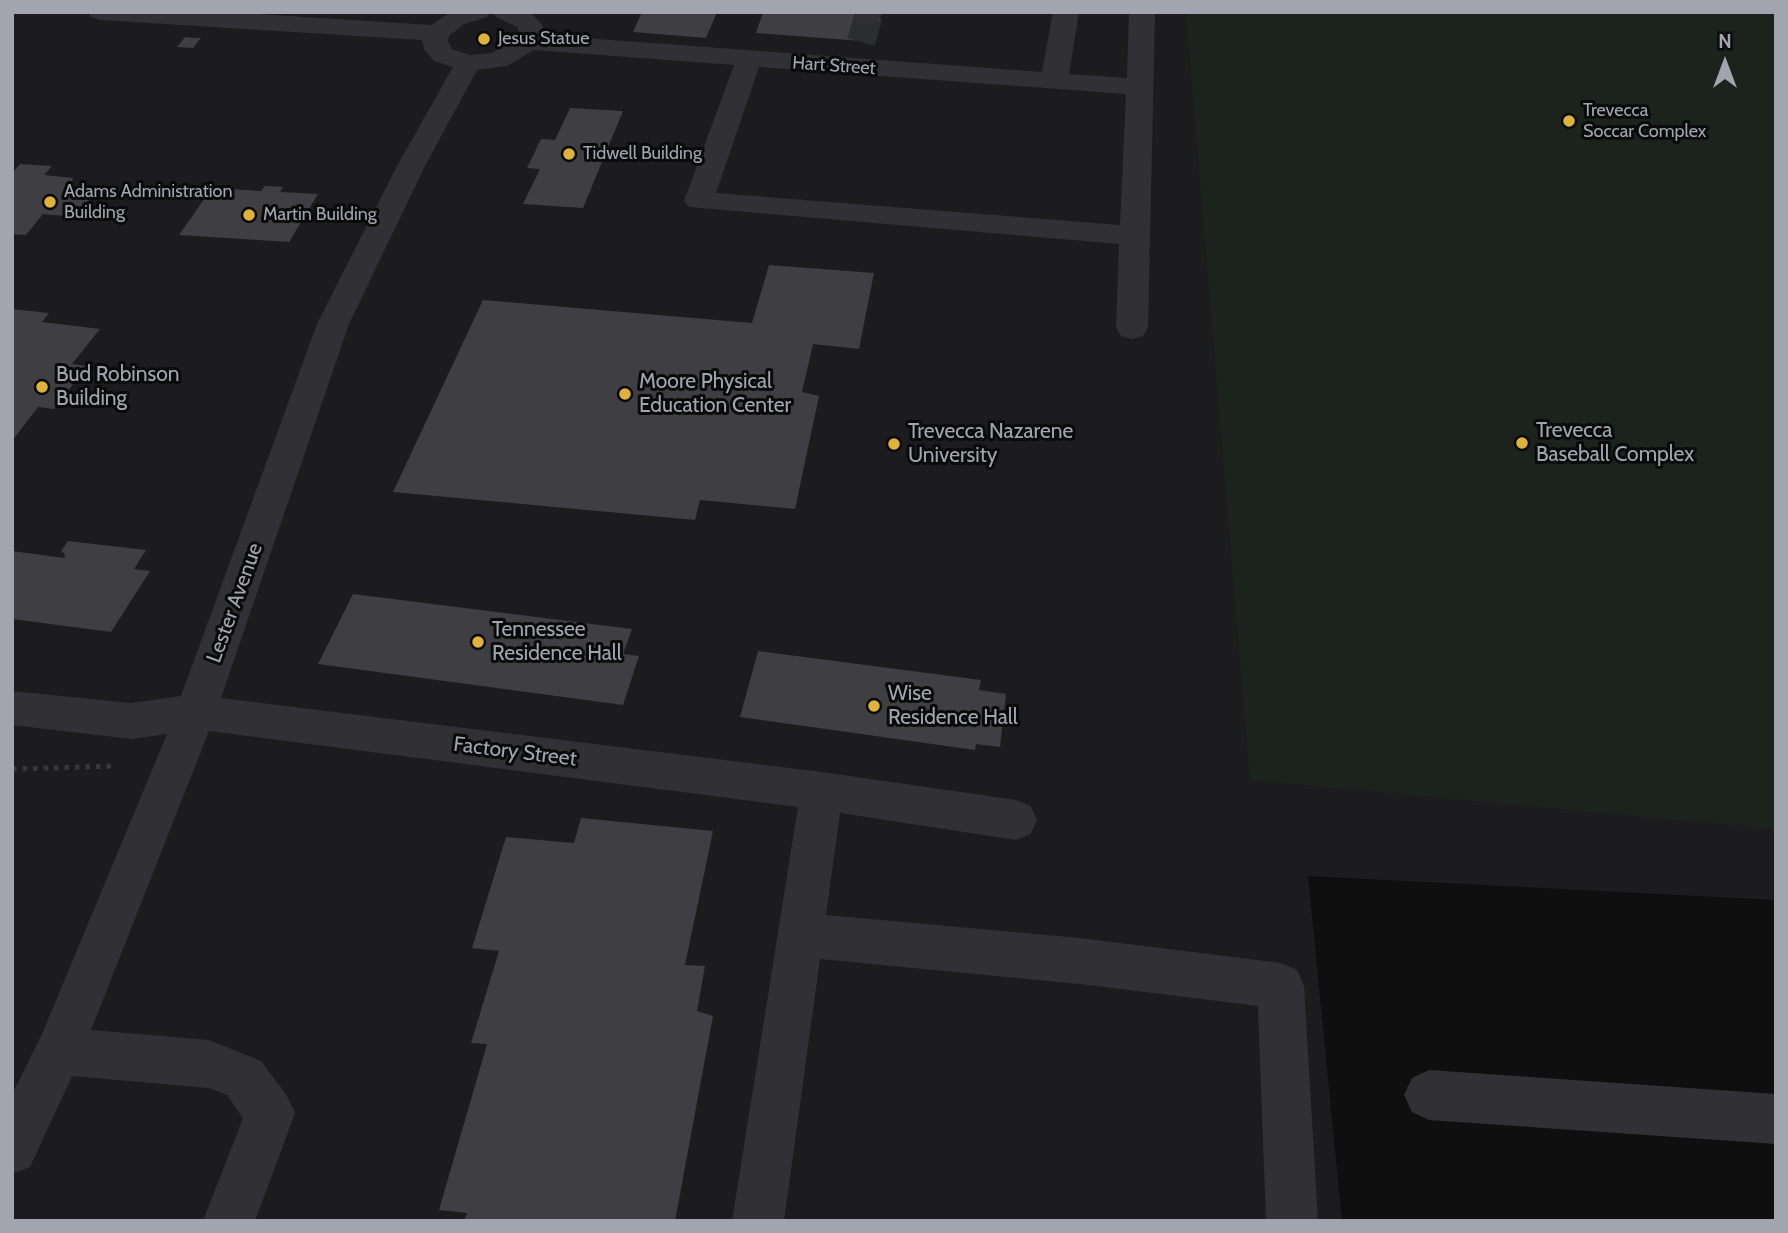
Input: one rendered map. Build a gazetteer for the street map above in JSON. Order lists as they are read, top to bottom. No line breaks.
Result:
{"streets":{"street":["Hart Street","Lester Avenue","Factory Street"]},"crossings":[["Lester Avenue","Factory Street"]],"places":["Jesus Statue","Trevecca Soccar Complex","Tidwell Building","Adams Administration Building","Martin Building","Bud Robinson Building","Moore Physical Education Center","Trevecca Baseball Complex","Trevecca Nazarene University","Tennessee Residence Hall","Wise Residence Hall"],"north":"top"}
